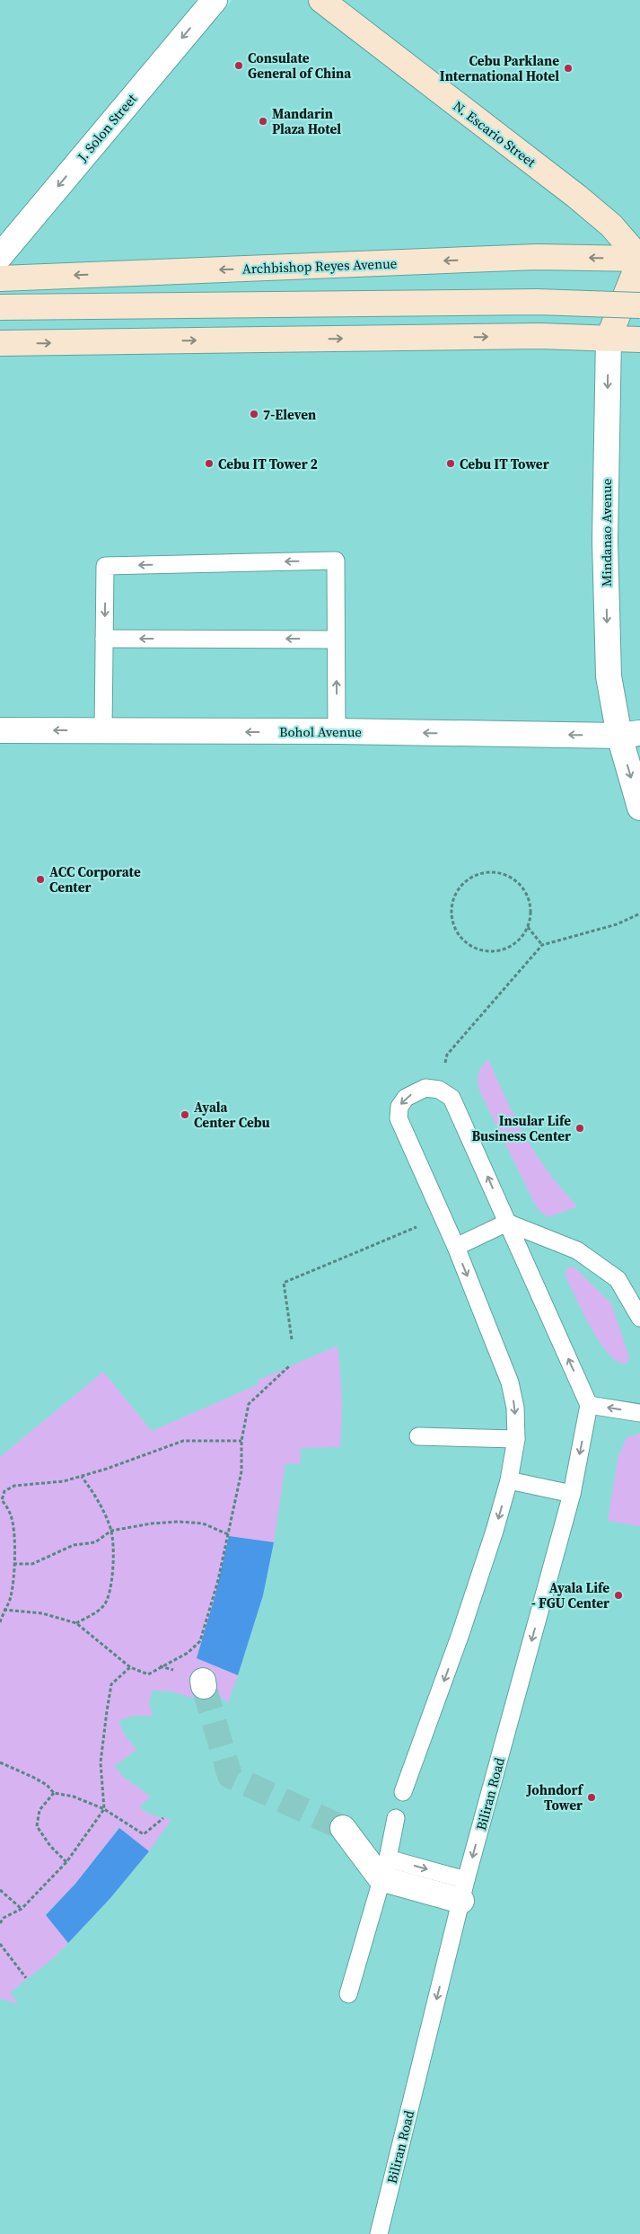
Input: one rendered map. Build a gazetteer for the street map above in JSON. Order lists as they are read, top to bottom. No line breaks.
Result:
{"streets":{"main road":["N. Escario Street","Archbishop Reyes Avenue","Mindanao Avenue"],"street":["J. Solon Street","Bohol Avenue"],"lane":["Biliran Road"]},"crossings":[["N. Escario Street","Archbishop Reyes Avenue"],["N. Escario Street","Mindanao Avenue"],["Archbishop Reyes Avenue","Mindanao Avenue"],["Mindanao Avenue","Bohol Avenue"]],"one_way":["J. Solon Street","Mindanao Avenue","Bohol Avenue"],"places":["Consulate General of China","Cebu Parklane International Hotel","Mandarin Plaza Hotel","7-Eleven","Cebu IT Tower 2","Cebu IT Tower","ACC Corporate Center","Ayala Center Cebu","Insular Life Business Center","Ayala Life - FGU Center","Johndorf Tower"]}
